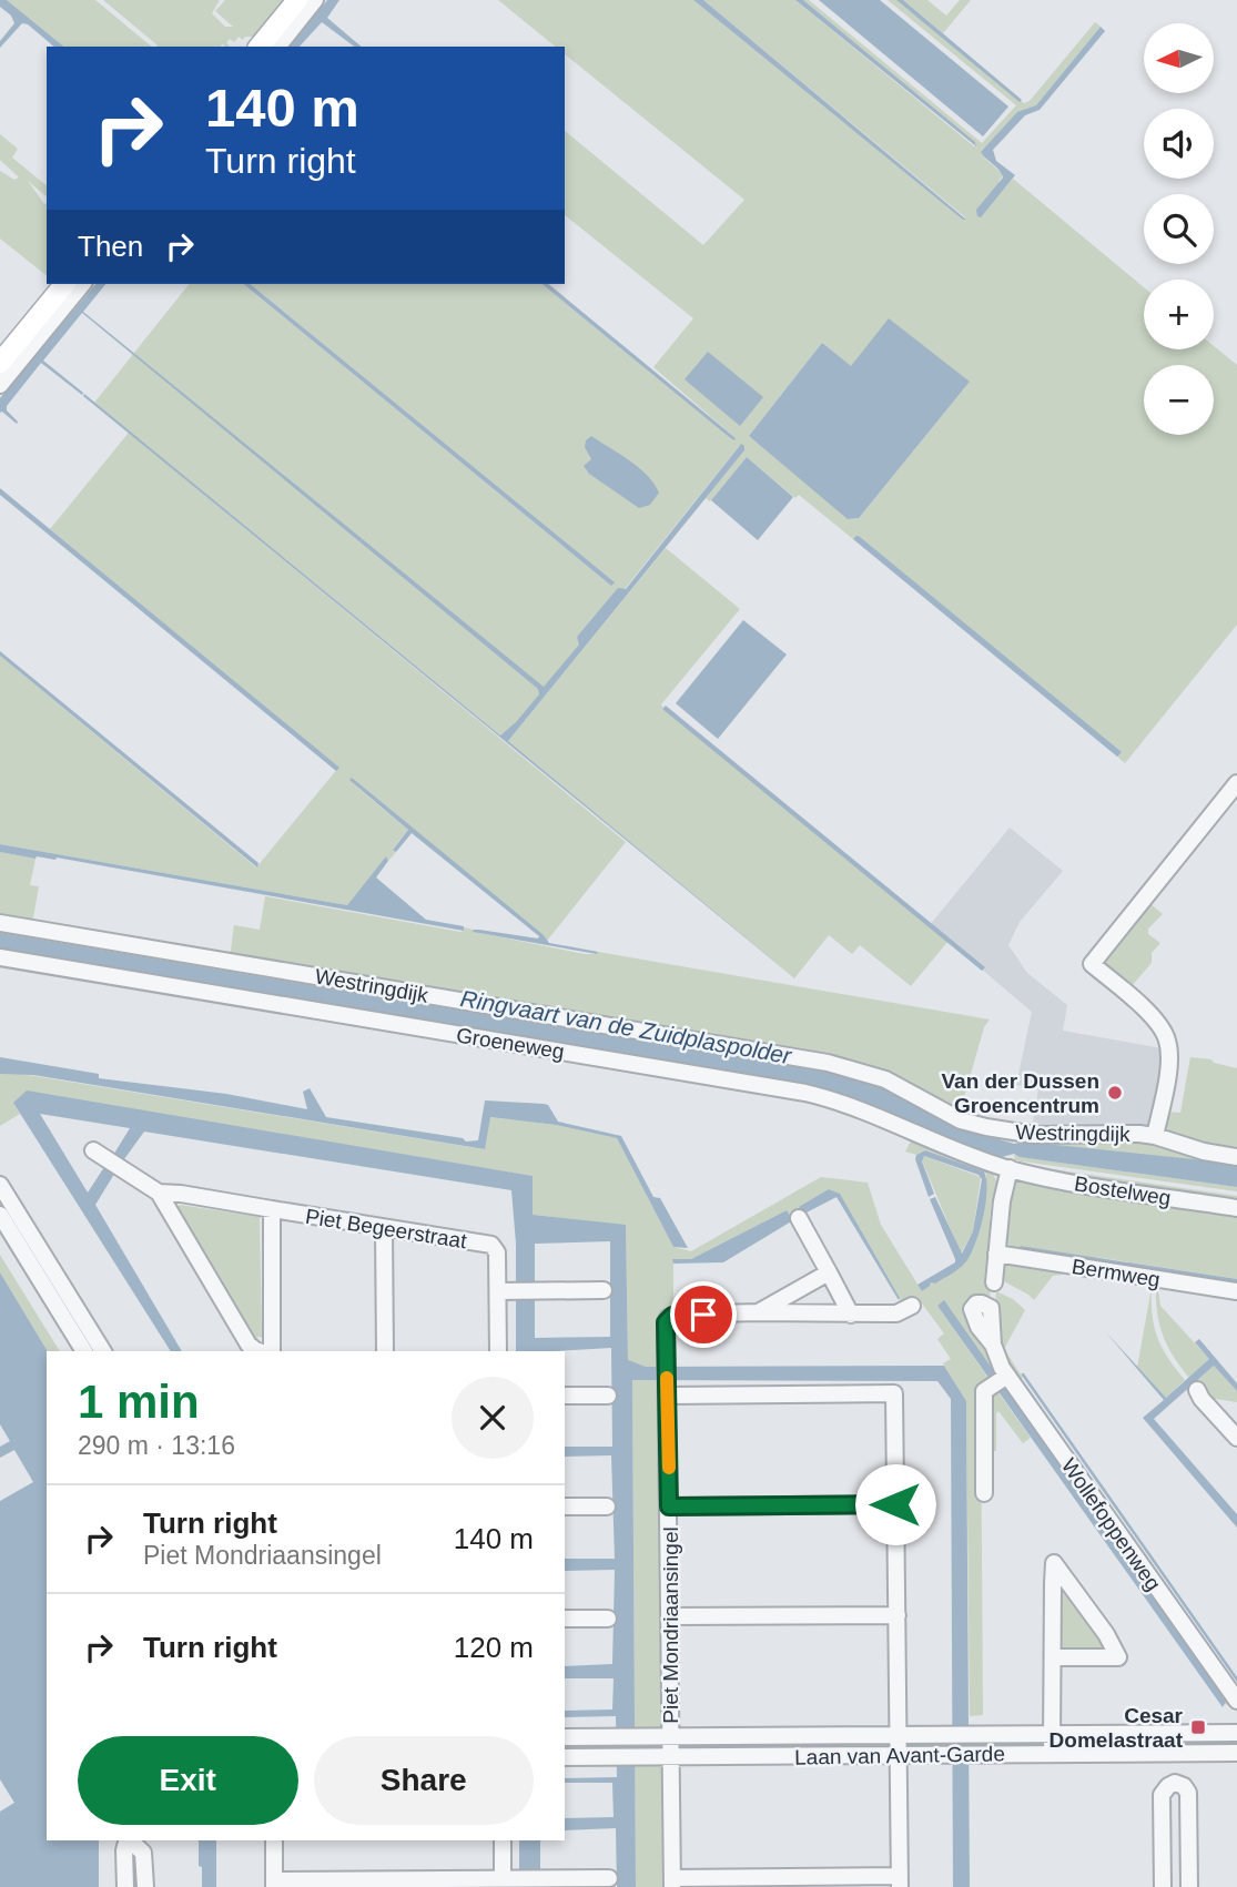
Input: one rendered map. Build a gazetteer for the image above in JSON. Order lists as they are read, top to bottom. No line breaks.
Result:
{"streets":{"street":["Westringdijk","Groeneweg","Bostelweg","Piet Begeerstraat","Bermweg","Wollefoppenweg","Piet Mondriaansingel","Laan van Avant-Garde"]},"crossings":[["Groeneweg","Bostelweg"],["Piet Mondriaansingel","Laan van Avant-Garde"]],"water":["Ringvaart van de Zuidplaspolder"],"places":{"other":["Van der Dussen Groencentrum"],"transit":["Cesar Domelastraat"]},"north":"left","page":{"map_buttons":["+","−"],"turn":["140 m","Turn right"],"then":"Then","heading":["1 min","290 m · 13:16"],"list":[{"name":"Turn right","note":"Piet Mondriaansingel","value":"140 m"},{"name":"Turn right","value":"120 m"}],"buttons":["Exit","Share"]}}
